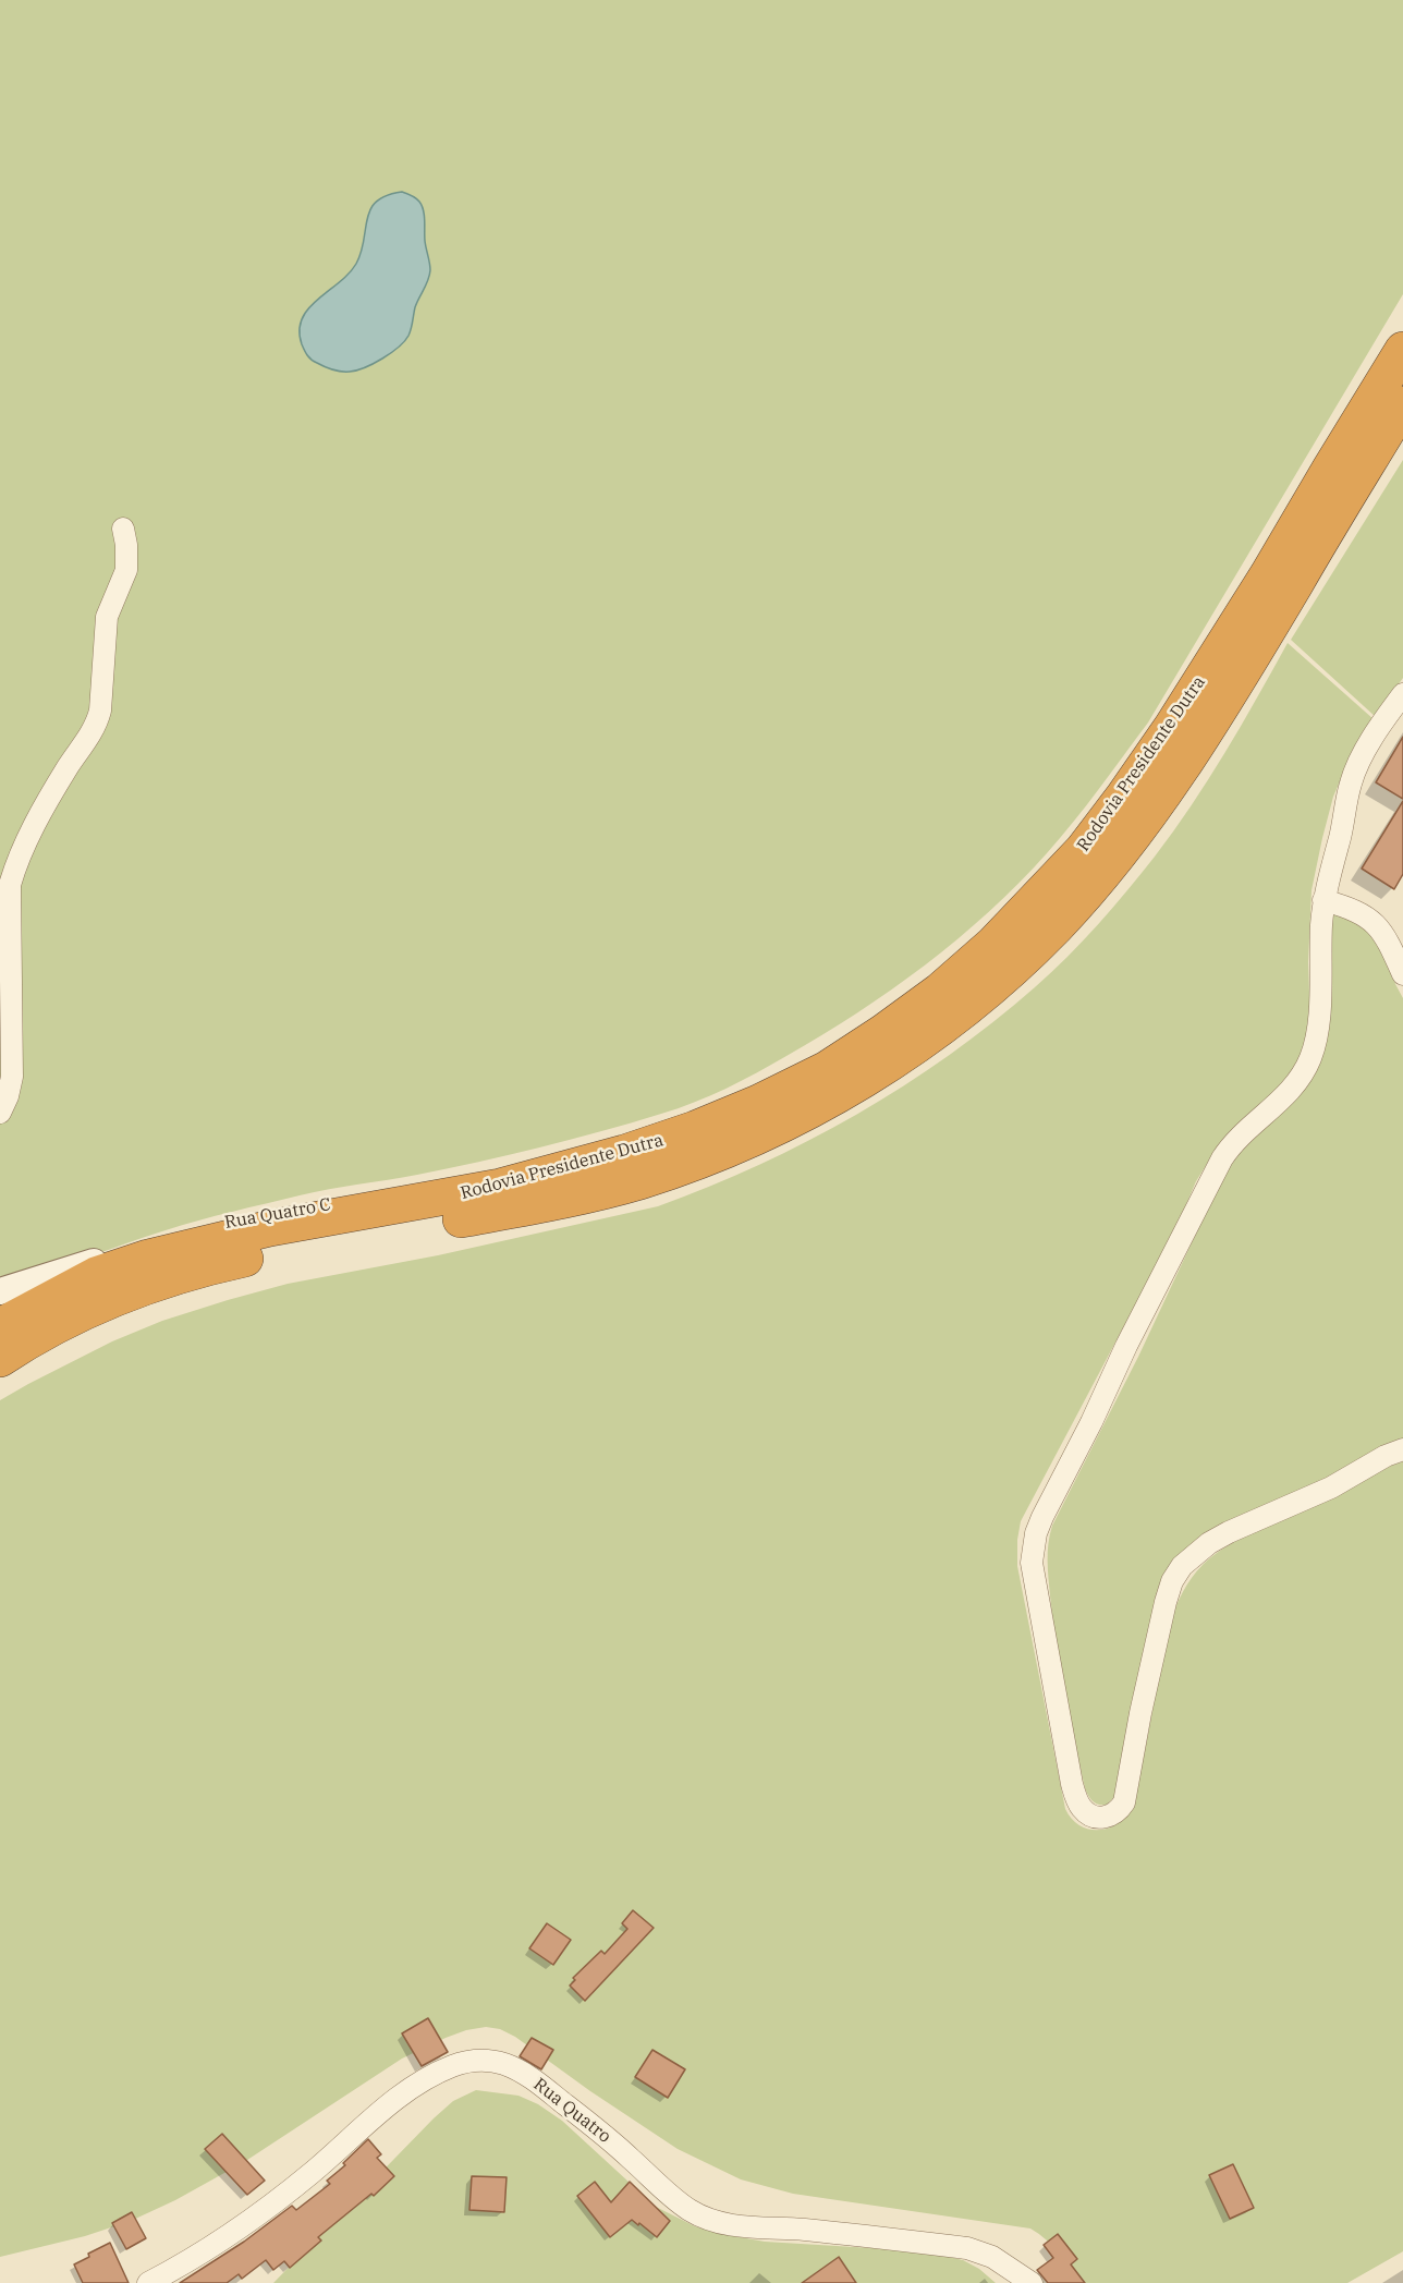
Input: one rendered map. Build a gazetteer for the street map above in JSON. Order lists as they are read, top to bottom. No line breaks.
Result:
{"streets":{"highway":["Rodovia Presidente Dutra"],"street":["Rua Quatro C","Rua Quatro"]},"crossings":[["Rodovia Presidente Dutra","Rua Quatro C"]]}
